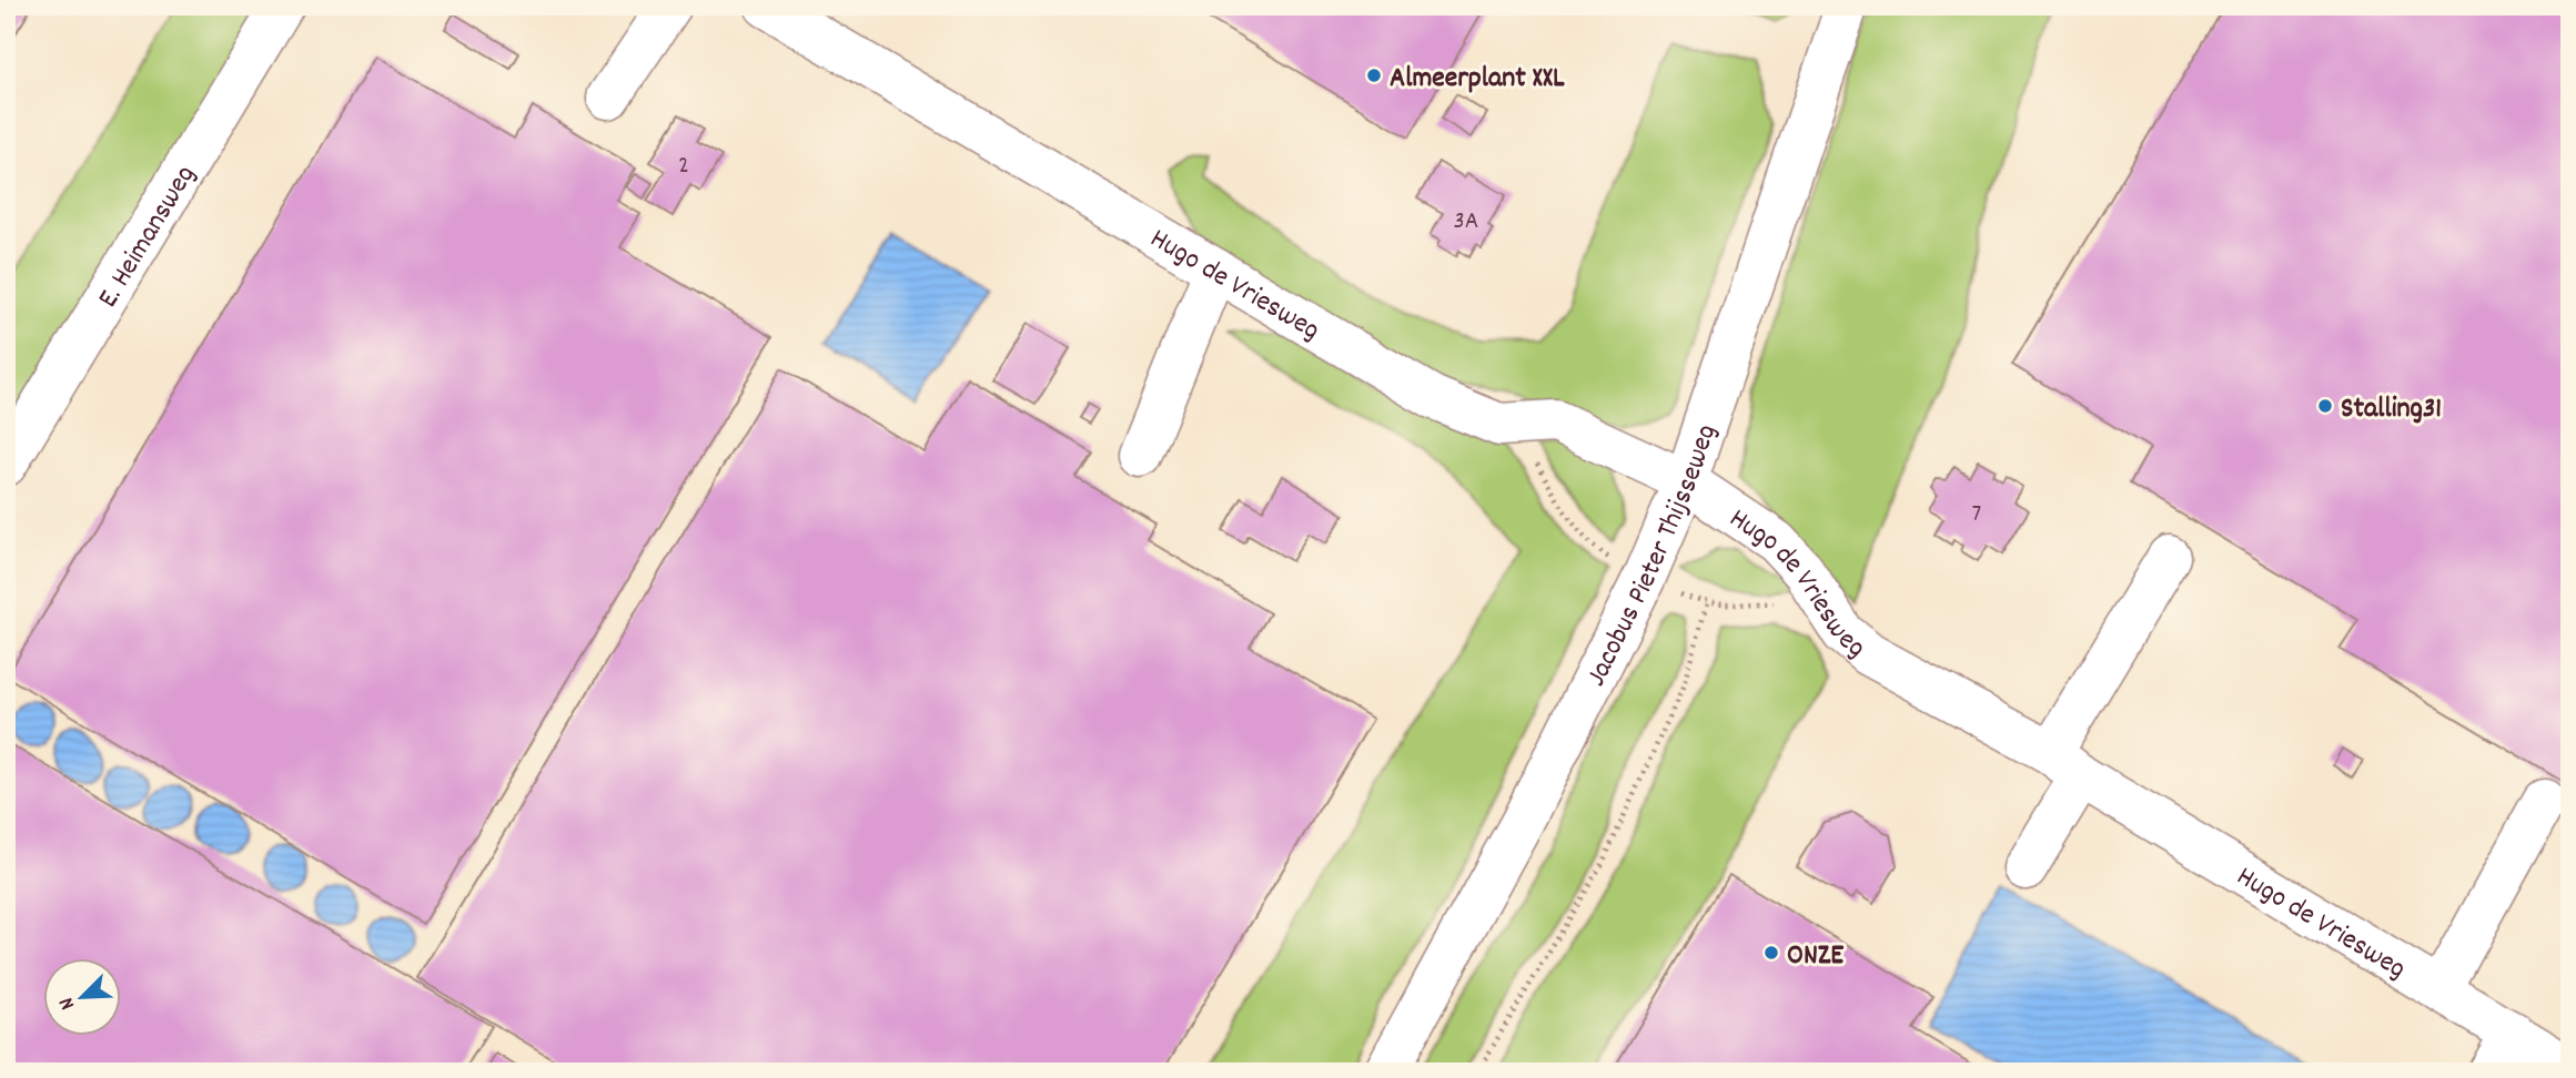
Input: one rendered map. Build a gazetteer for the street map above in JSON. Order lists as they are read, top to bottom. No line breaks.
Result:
{"streets":{"street":["E. Heimansweg","Hugo de Vriesweg","Jacobus Pieter Thijsseweg"]},"crossings":[["Hugo de Vriesweg","Jacobus Pieter Thijsseweg"]],"places":["Almeerplant XXL","Stalling31","ONZE"],"house_numbers":["2","3A","7"],"north":"bottom left"}
